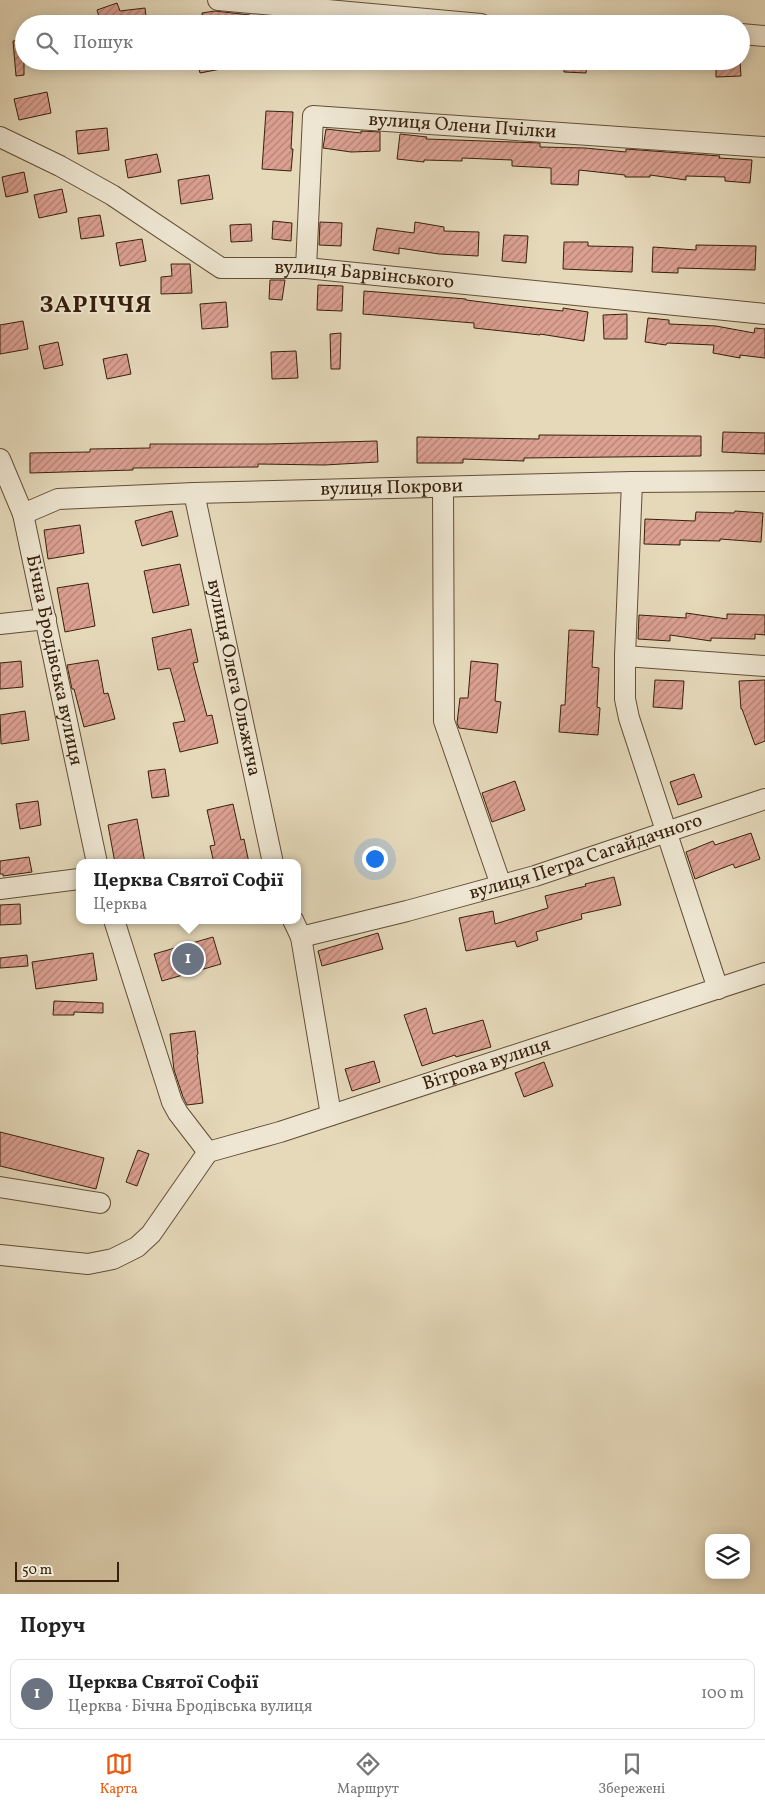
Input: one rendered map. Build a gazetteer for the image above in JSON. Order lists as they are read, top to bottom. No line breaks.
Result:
{"streets":{"street":["вулиця Олени Пчілки","вулиця Барвінського","вулиця Покрови","Бічна Бродівська вулиця","вулиця Олега Ольжича","вулиця Петра Сагайдачного","Вітрова вулиця"]},"crossings":[["вулиця Олени Пчілки","вулиця Барвінського"],["вулиця Покрови","Бічна Бродівська вулиця"],["вулиця Покрови","вулиця Олега Ольжича"]],"districts":["ЗАРІЧЧЯ"],"scale_bar":"50 m","page":{"search":"Пошук","popup":["Церква Святої Софії","Церква"],"pins":"1","scale":"50 m","heading":"Поруч","list":[{"mark":"1","name":"Церква Святої Софії","note":"Церква · Бічна Бродівська вулиця","value":"100 m"}],"nav":["Карта","Маршрут","Збережені"]}}
